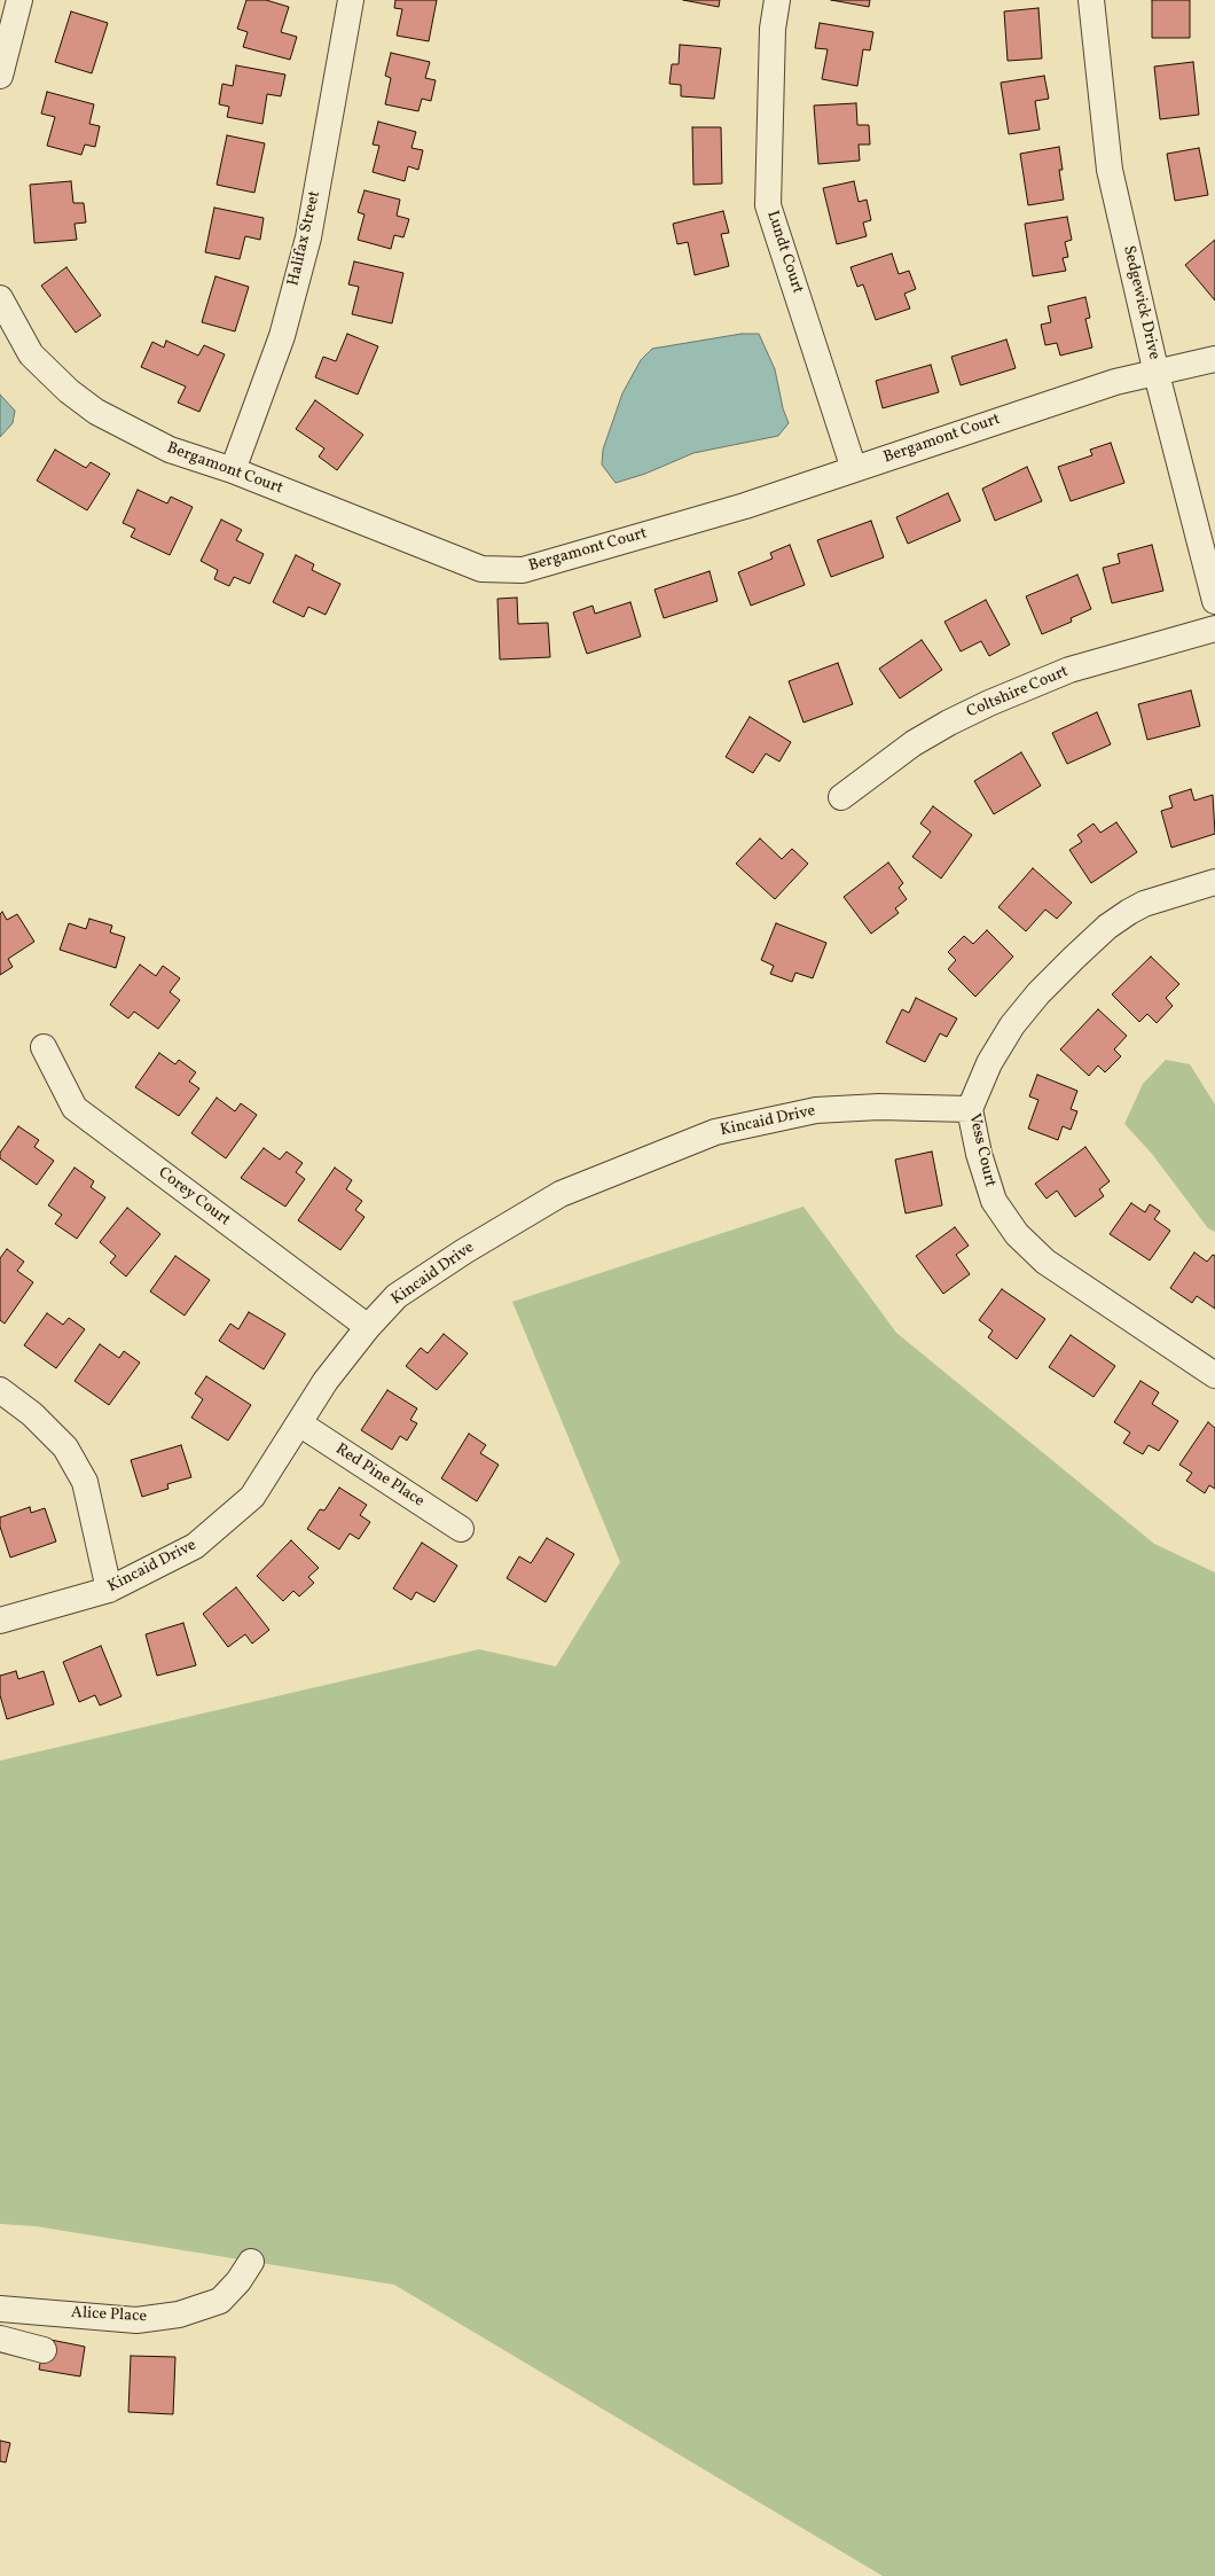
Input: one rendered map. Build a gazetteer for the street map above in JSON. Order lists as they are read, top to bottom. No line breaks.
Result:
{"streets":{"street":["Halifax Street","Lundt Court","Sedgewick Drive","Bergamont Court","Coltshire Court","Kincaid Drive","Vess Court","Corey Court","Red Pine Place","Alice Place"]},"crossings":[["Halifax Street","Bergamont Court"],["Lundt Court","Bergamont Court"],["Sedgewick Drive","Bergamont Court"],["Kincaid Drive","Vess Court"],["Kincaid Drive","Corey Court"],["Kincaid Drive","Red Pine Place"]]}
